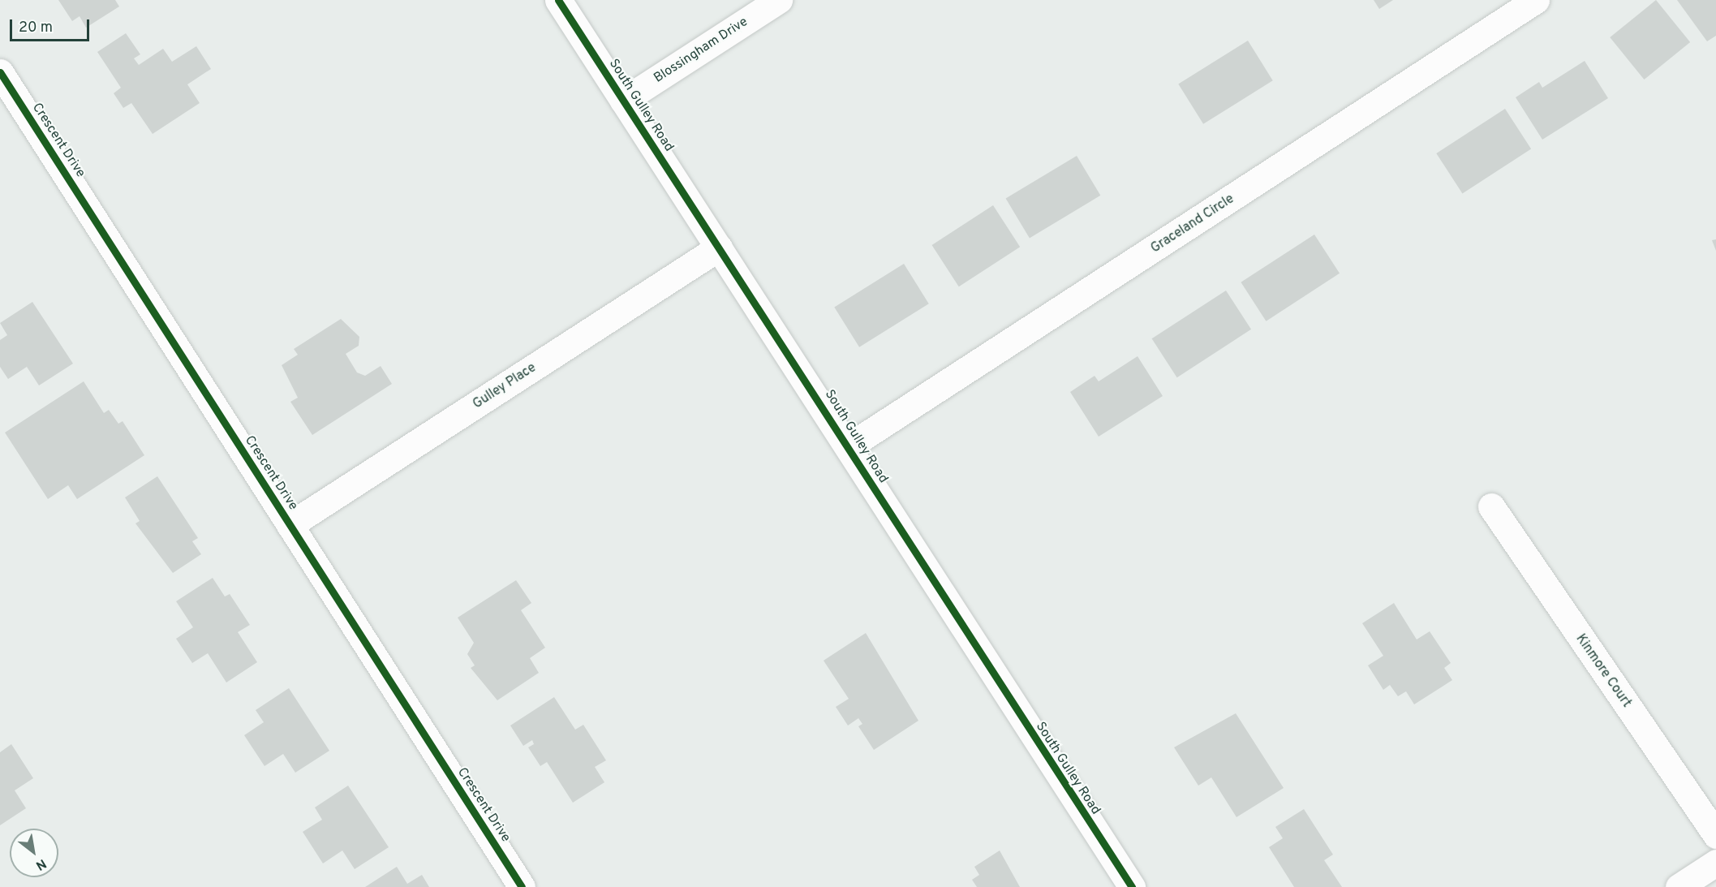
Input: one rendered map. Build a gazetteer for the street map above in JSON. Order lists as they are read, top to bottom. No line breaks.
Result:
{"streets":{"street":["Blossingham Drive","South Gulley Road","Crescent Drive","Graceland Circle","Gulley Place","Kinmore Court"]},"crossings":[["Blossingham Drive","South Gulley Road"],["South Gulley Road","Graceland Circle"],["South Gulley Road","Gulley Place"],["Crescent Drive","Gulley Place"]],"scale_bar":"20 m","north":"bottom right"}
